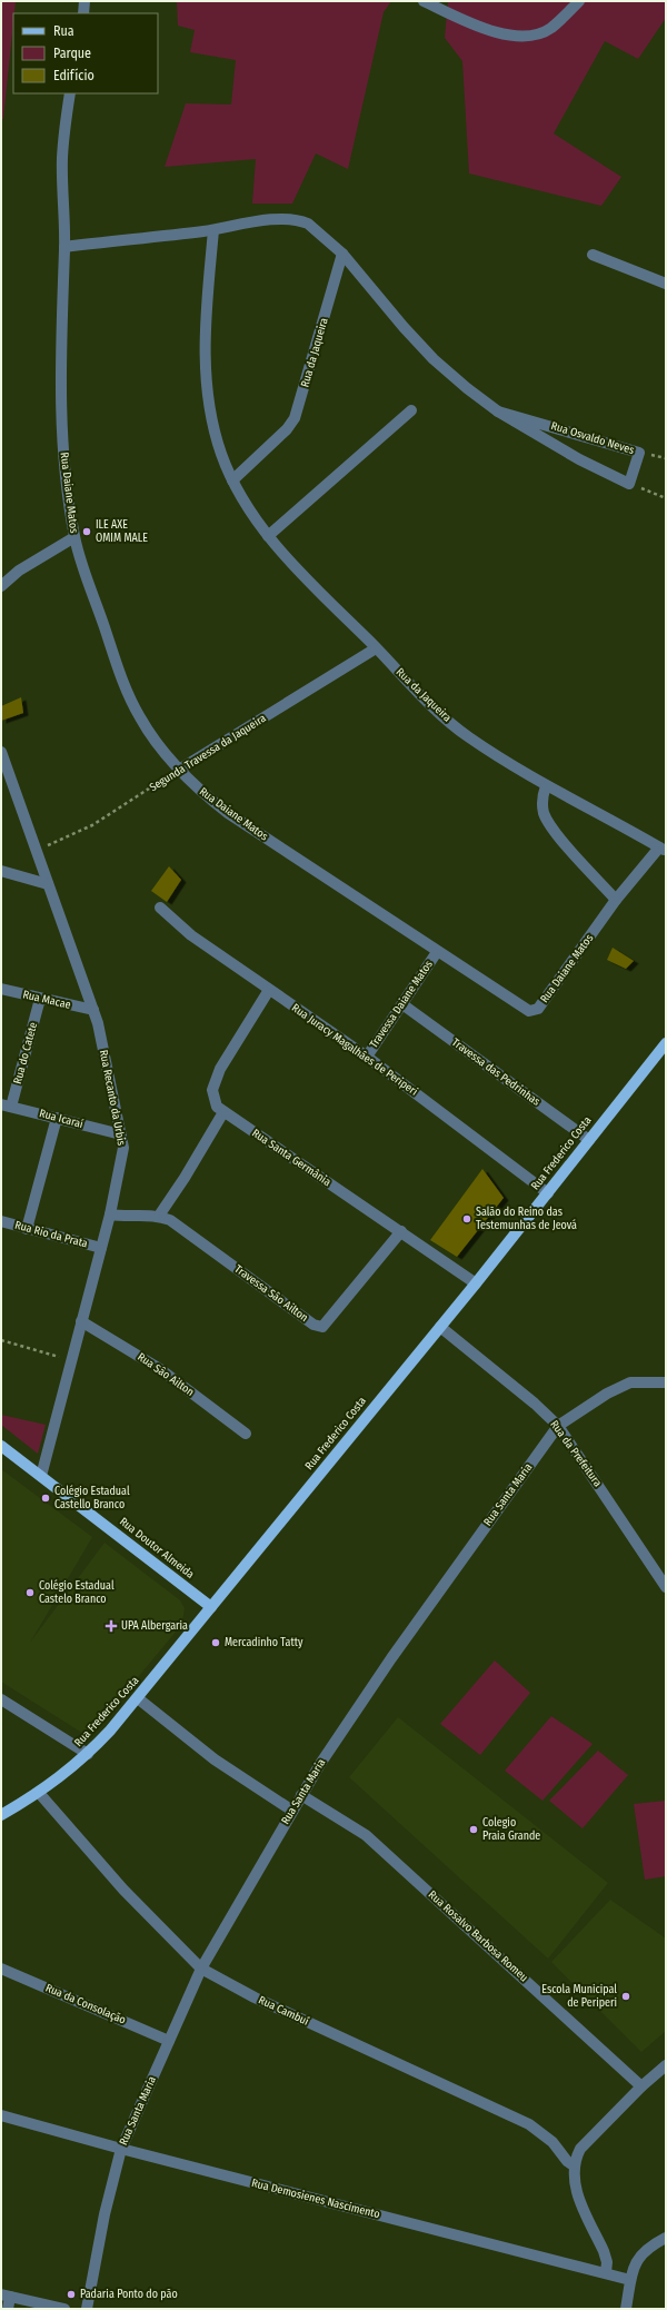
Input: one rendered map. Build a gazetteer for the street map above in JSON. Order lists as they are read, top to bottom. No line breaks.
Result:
{"streets":{"main road":["Rua Frederico Costa","Rua Doutor Almeida"],"street":["Rua da Jaqueira","Rua Osvaldo Neves","Rua Daiane Matos","Segunda Travessa da Jaqueira","Rua Macae","Travessa Daiane Matos","Rua Juracy Magalhâes de Periperi","Rua do Catete","Travessa das Pedrinhas","Rua Recanto da Urbis","Rua Icaraí","Rua Santa Germânia","Rua Rio da Prata","Travessa Sâo Ailton","Rua Sâo Ailton","Rua da Prefeitura","Rua Santa Maria","Rua Rosalvo Barbosa Romeu","Rua da Consolação","Rua Cambuí","Rua Demosienes Nascimento"]},"crossings":[["Rua da Jaqueira","Rua Osvaldo Neves"],["Rua da Jaqueira","Rua Daiane Matos"],["Rua da Jaqueira","Segunda Travessa da Jaqueira"],["Rua Daiane Matos","Segunda Travessa da Jaqueira"],["Rua Daiane Matos","Travessa Daiane Matos"],["Segunda Travessa da Jaqueira","Rua Recanto da Urbis"],["Rua Macae","Rua do Catete"],["Rua Macae","Rua Recanto da Urbis"],["Travessa Daiane Matos","Rua Juracy Magalhâes de Periperi"],["Travessa Daiane Matos","Travessa das Pedrinhas"],["Rua Juracy Magalhâes de Periperi","Rua Frederico Costa"],["Rua Juracy Magalhâes de Periperi","Rua Santa Germânia"],["Rua do Catete","Rua Icaraí"],["Travessa das Pedrinhas","Rua Frederico Costa"],["Rua Recanto da Urbis","Rua Icaraí"],["Rua Recanto da Urbis","Rua Rio da Prata"],["Rua Recanto da Urbis","Rua Sâo Ailton"],["Rua Recanto da Urbis","Rua Doutor Almeida"],["Rua Frederico Costa","Rua Santa Germânia"],["Rua Frederico Costa","Rua da Prefeitura"],["Rua Frederico Costa","Rua Doutor Almeida"],["Rua Frederico Costa","Rua Cambuí"],["Rua Santa Germânia","Travessa Sâo Ailton"],["Rua da Prefeitura","Rua Santa Maria"],["Rua Santa Maria","Rua Rosalvo Barbosa Romeu"],["Rua Santa Maria","Rua da Consolação"],["Rua Santa Maria","Rua Cambuí"],["Rua Santa Maria","Rua Demosienes Nascimento"]],"places":{"other":["ILE AXE OMIM MALE","Salão do Reino das Testemunhas de Jeová","Colégio Estadual Castello Branco","Colégio Estadual Castelo Branco","Mercadinho Tatty","Colegio Praia Grande","Escola Municipal de Periperi","Padaria Ponto do pão"],"health":["UPA Albergaria"]},"legend":["Rua","Parque","Edifício"]}
